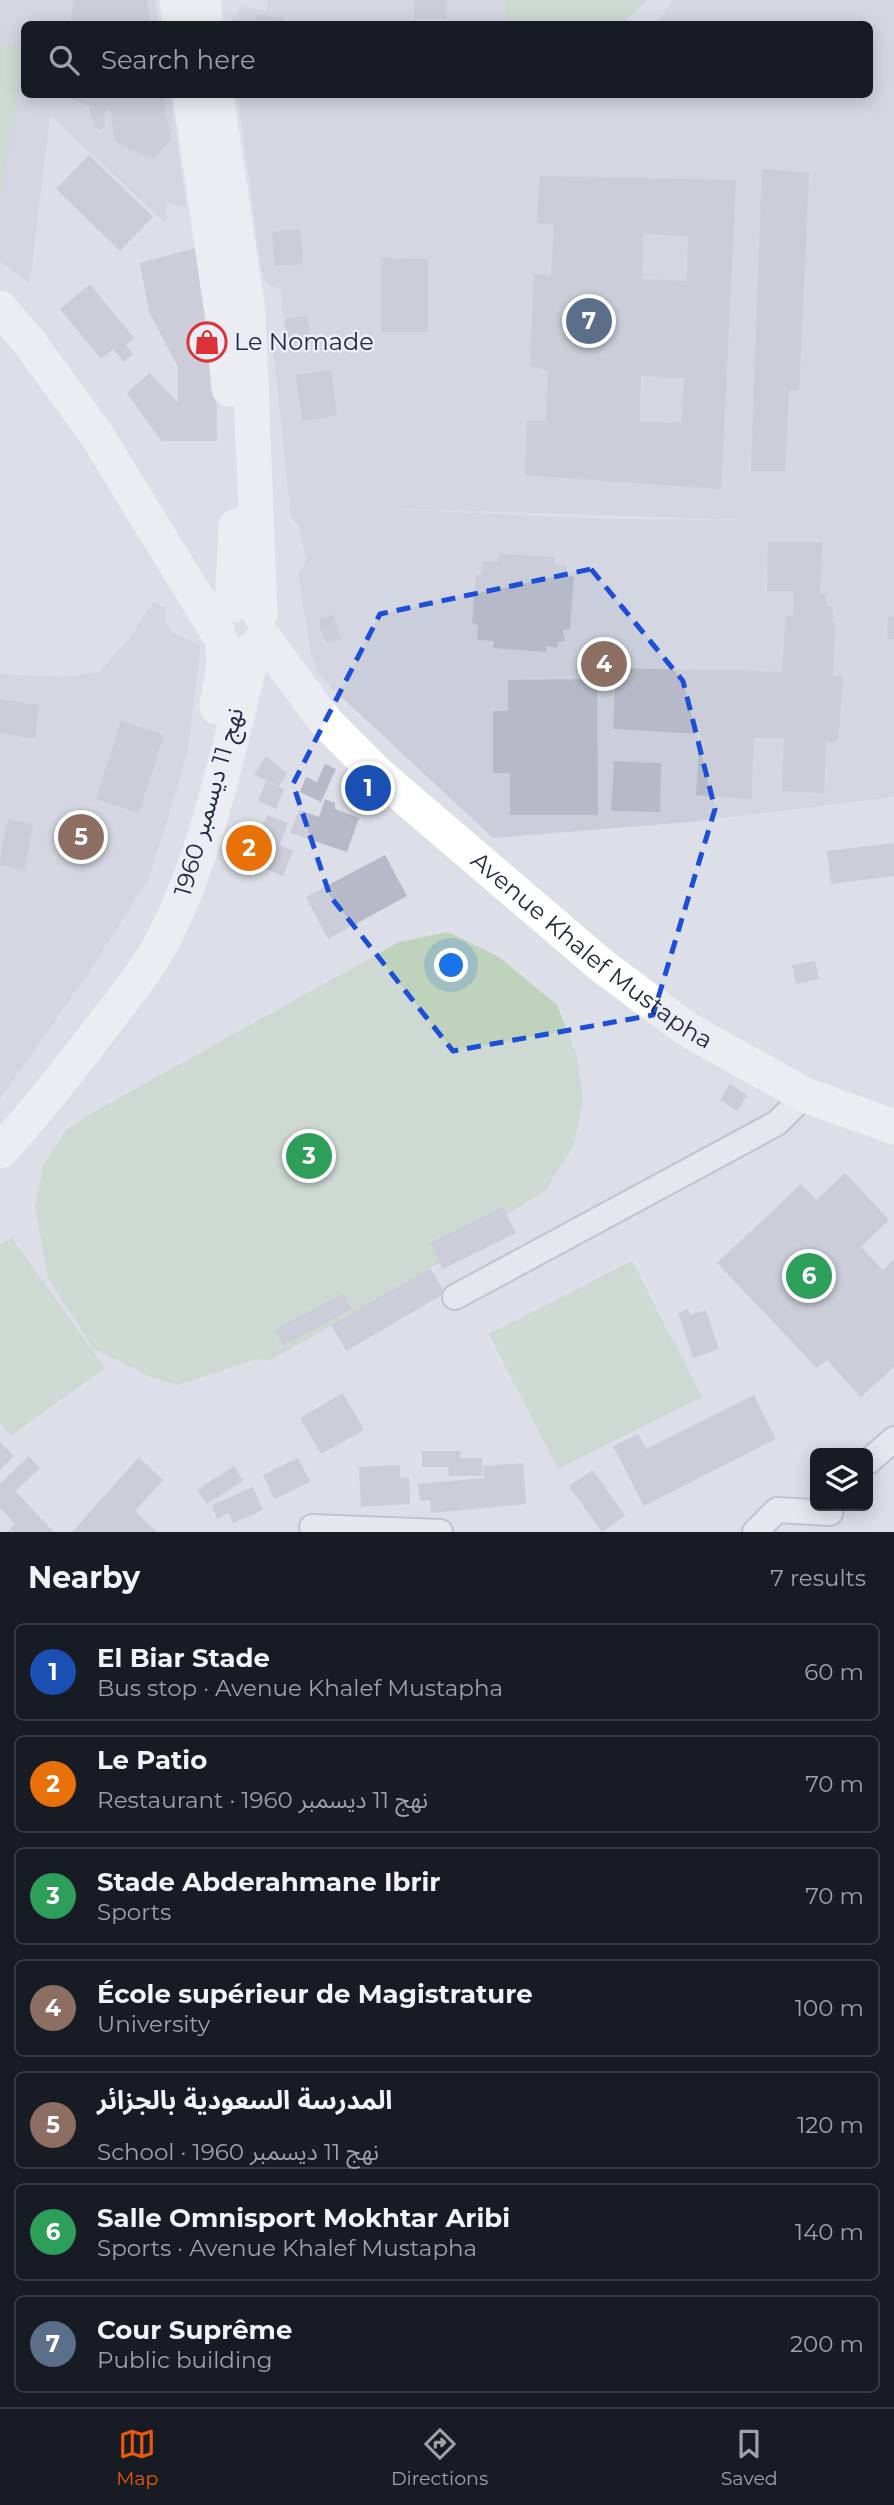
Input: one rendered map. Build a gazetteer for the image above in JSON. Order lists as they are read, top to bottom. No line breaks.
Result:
{"streets":{"main road":["نهج 11 ديسمبر 1960","Avenue Khalef Mustapha"]},"crossings":[["نهج 11 ديسمبر 1960","Avenue Khalef Mustapha"]],"places":{"shop":["Le Nomade"]},"page":{"search":"Search here","pins":["7","4","1","5","2","3","6"],"heading":["Nearby","7 results"],"list":[{"mark":"1","name":"El Biar Stade","note":"Bus stop · Avenue Khalef Mustapha","value":"60 m"},{"mark":"2","name":"Le Patio","note":"Restaurant · نهج 11 ديسمبر 1960","value":"70 m"},{"mark":"3","name":"Stade Abderahmane Ibrir","note":"Sports","value":"70 m"},{"mark":"4","name":"École supérieur de Magistrature","note":"University","value":"100 m"},{"mark":"5","name":"المدرسة السعودية بالجزائر","note":"School · نهج 11 ديسمبر 1960","value":"120 m"},{"mark":"6","name":"Salle Omnisport Mokhtar Aribi","note":"Sports · Avenue Khalef Mustapha","value":"140 m"},{"mark":"7","name":"Cour Suprême","note":"Public building","value":"200 m"}],"nav":["Map","Directions","Saved"]}}
